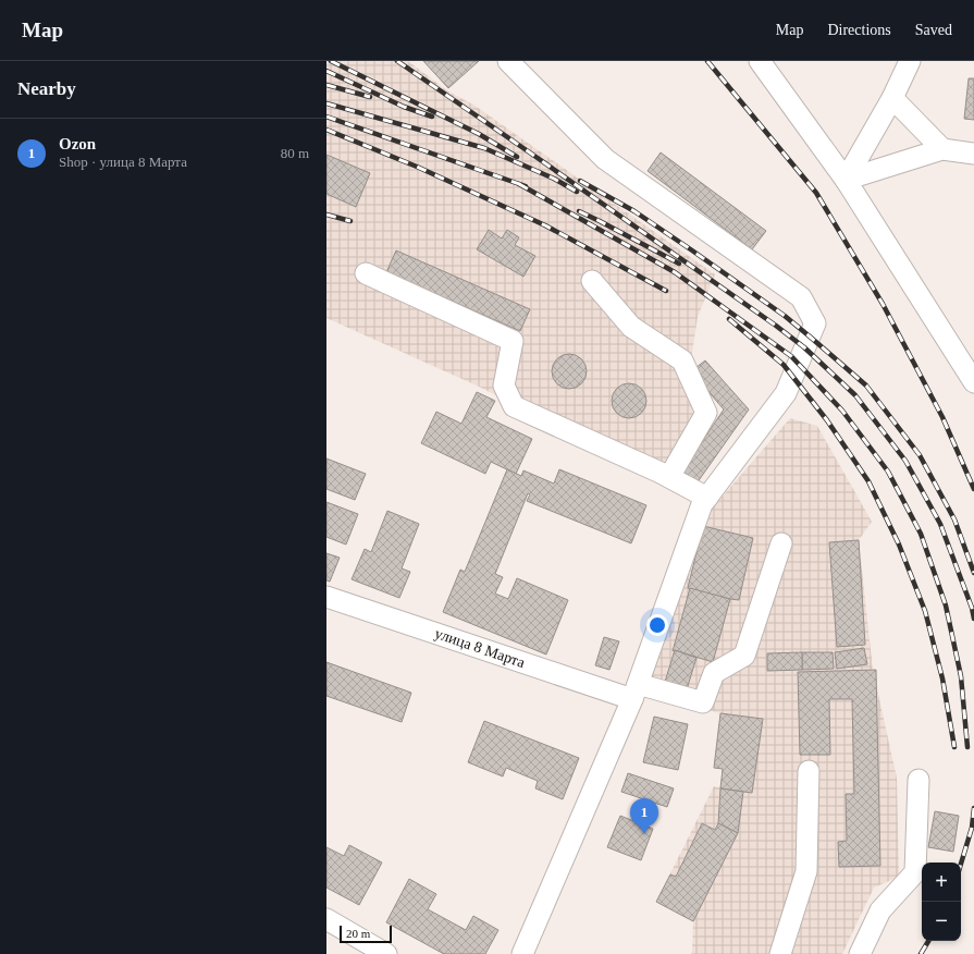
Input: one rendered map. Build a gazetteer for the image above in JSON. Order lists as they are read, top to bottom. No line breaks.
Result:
{"streets":{"street":["улица 8 Марта"]},"scale_bar":"20 m","page":{"header":"Map","nav":["Map","Directions","Saved"],"heading":"Nearby","list":[{"mark":"1","name":"Ozon","note":"Shop · улица 8 Марта","value":"80 m"}],"pins":"1","map_buttons":["+","−"],"scale":"20 m"}}
